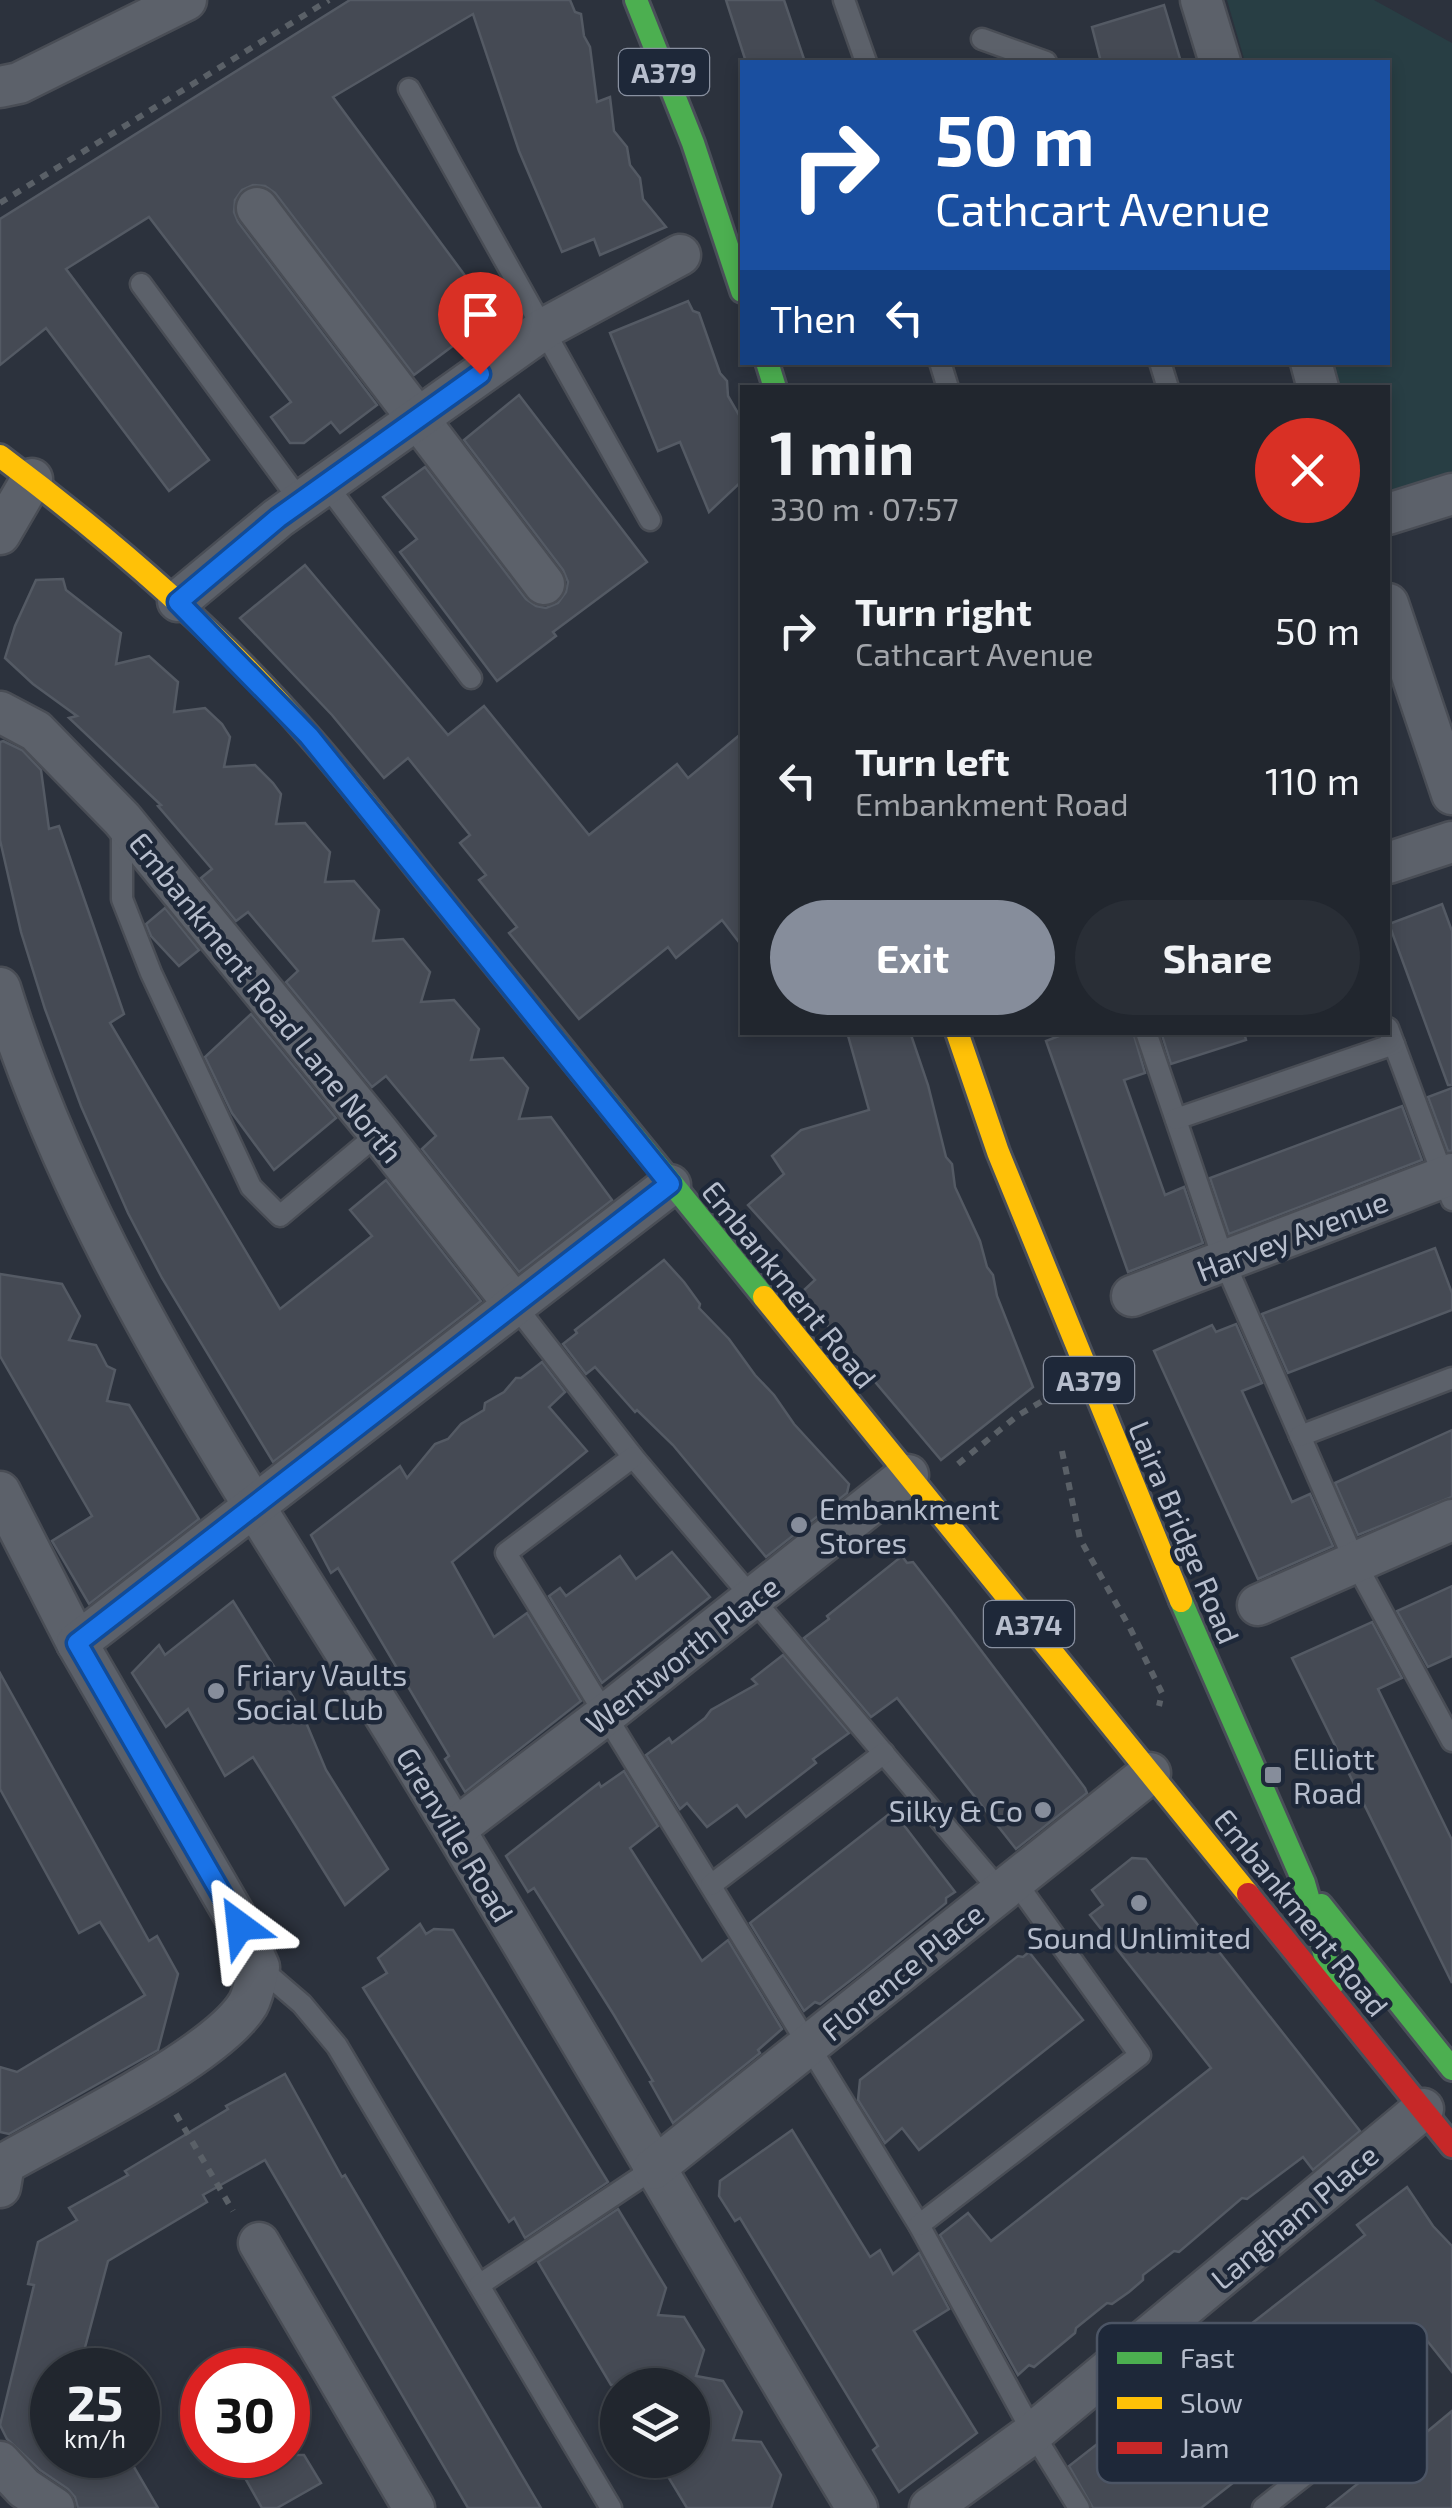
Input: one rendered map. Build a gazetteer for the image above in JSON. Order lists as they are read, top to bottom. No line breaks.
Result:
{"streets":{"main road":["A379","Embankment Road","Laira Bridge Road","A374"],"street":["Embankment Road Lane North","Harvey Avenue","Wentworth Place","Grenville Road","Florence Place","Langham Place"]},"crossings":[["Embankment Road","Laira Bridge Road"],["Embankment Road","A374"],["Embankment Road","Wentworth Place"],["Embankment Road","Florence Place"],["Embankment Road","Langham Place"],["Laira Bridge Road","A374"],["Wentworth Place","Grenville Road"],["Grenville Road","Florence Place"]],"places":{"other":["Embankment Stores","Friary Vaults Social Club","Silky & Co","Sound Unlimited"],"transit":["Elliott Road"]},"legend":["Fast","Slow","Jam"],"page":{"turn":["50 m","Cathcart Avenue"],"then":"Then","heading":["1 min","330 m · 07:57"],"list":[{"name":"Turn right","note":"Cathcart Avenue","value":"50 m"},{"name":"Turn left","note":"Embankment Road","value":"110 m"}],"buttons":["Exit","Share"],"speed":"25 km/h","limit":"30"}}
